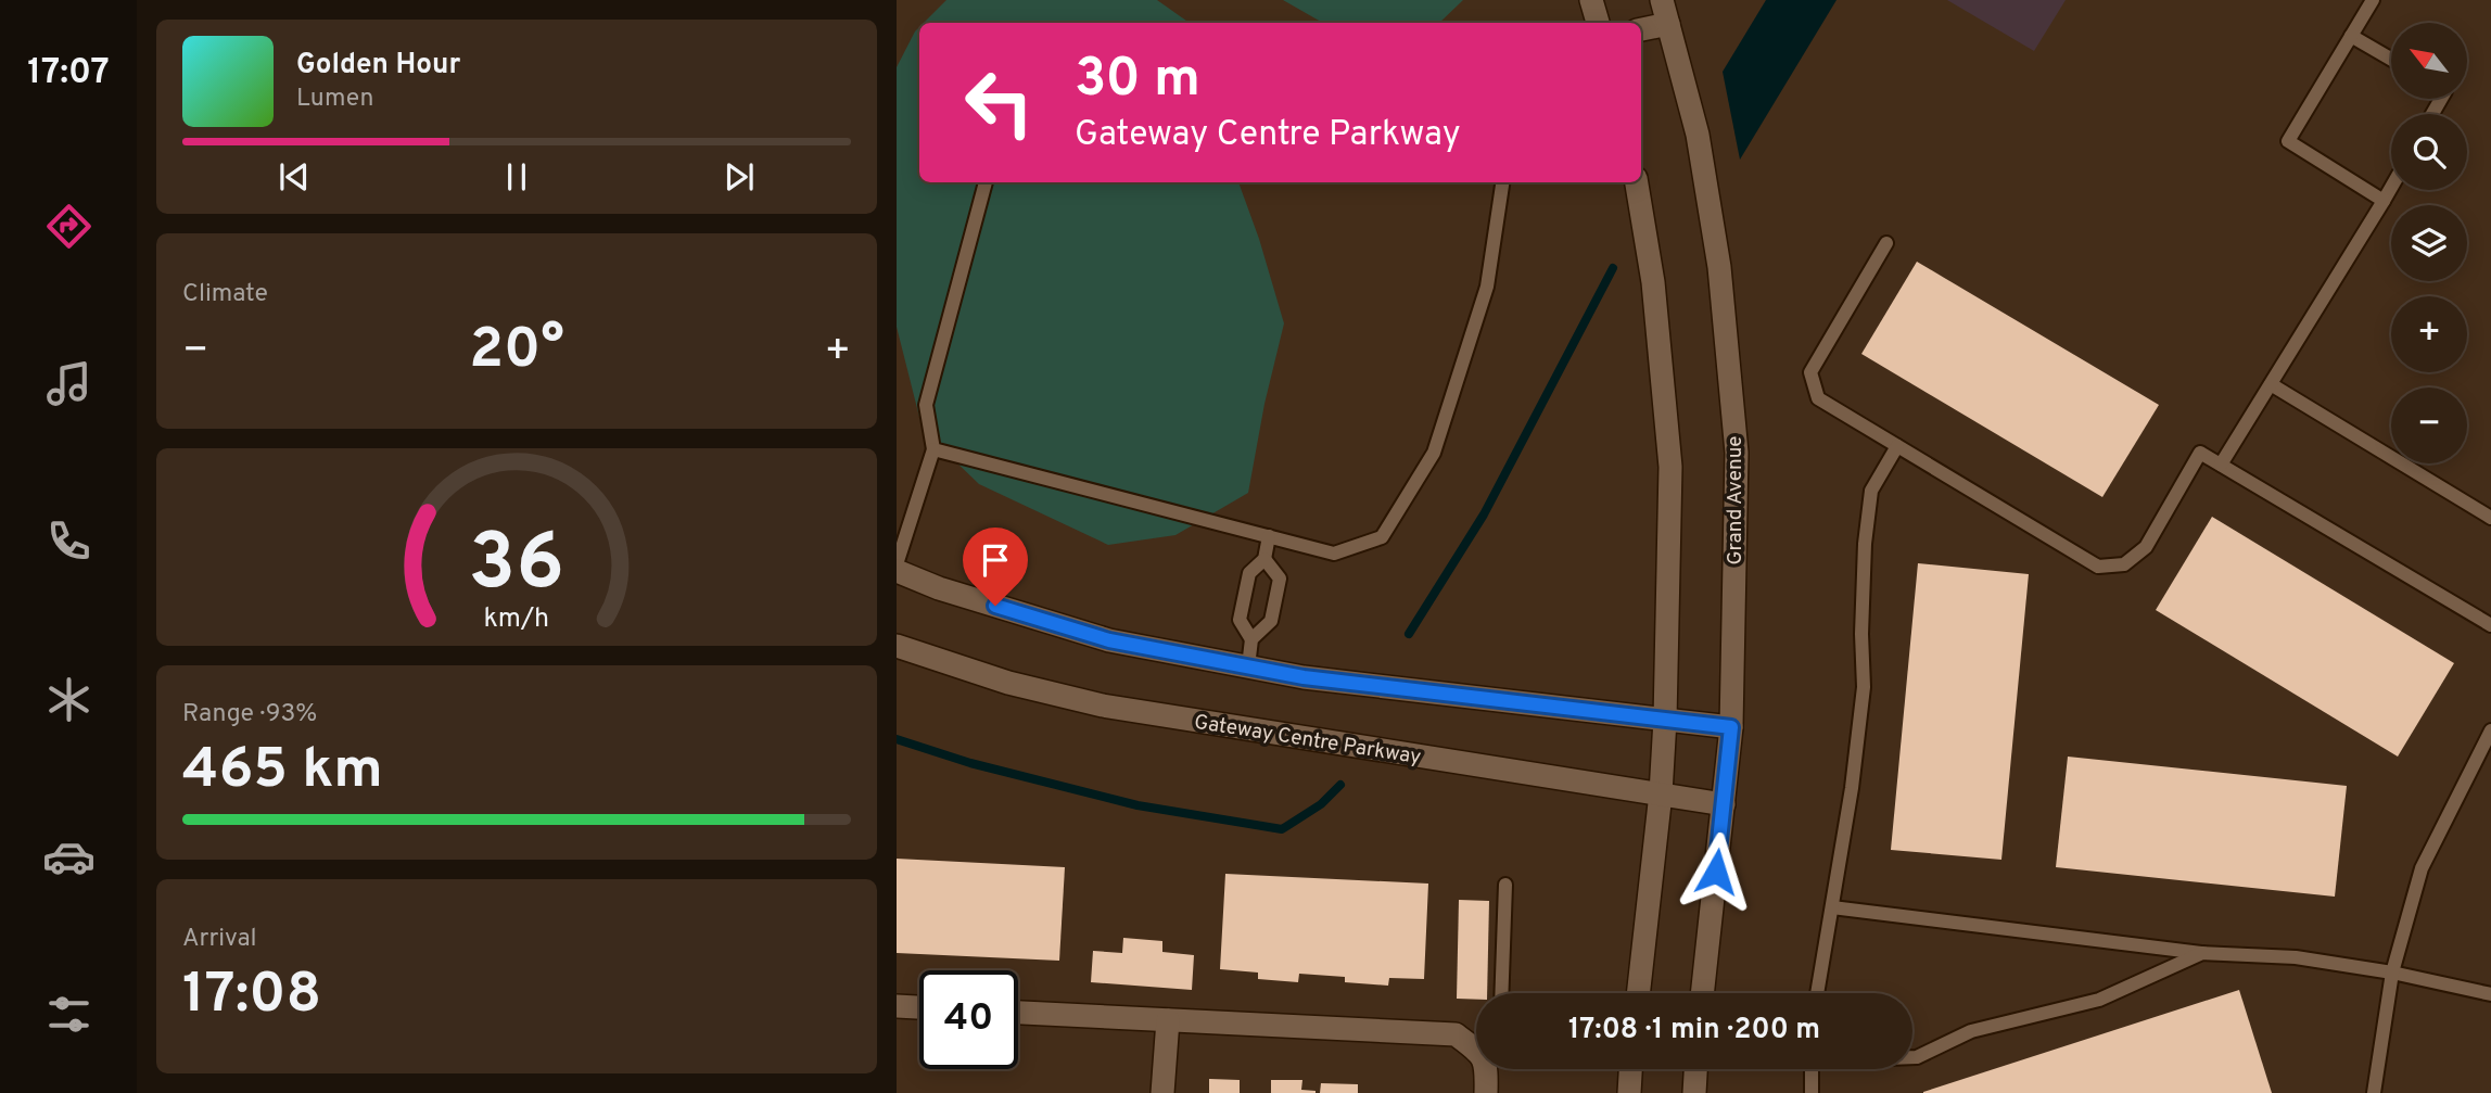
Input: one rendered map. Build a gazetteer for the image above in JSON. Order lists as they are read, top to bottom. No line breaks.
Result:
{"streets":{"street":["Grand Avenue","Gateway Centre Parkway"]},"crossings":[["Grand Avenue","Gateway Centre Parkway"]],"north":"top left","page":{"tabs":"17:07","map_buttons":["+","−"],"turn":["30 m","Gateway Centre Parkway"],"song":["Golden Hour","Lumen"],"tile":["Climate",["Range · 93%","465 km"],["Arrival","17:08"]],"heat":["−","20°","+"],"limit":"40","trip":"17:08 · 1 min · 200 m","gauge":["36","km/h"]}}
